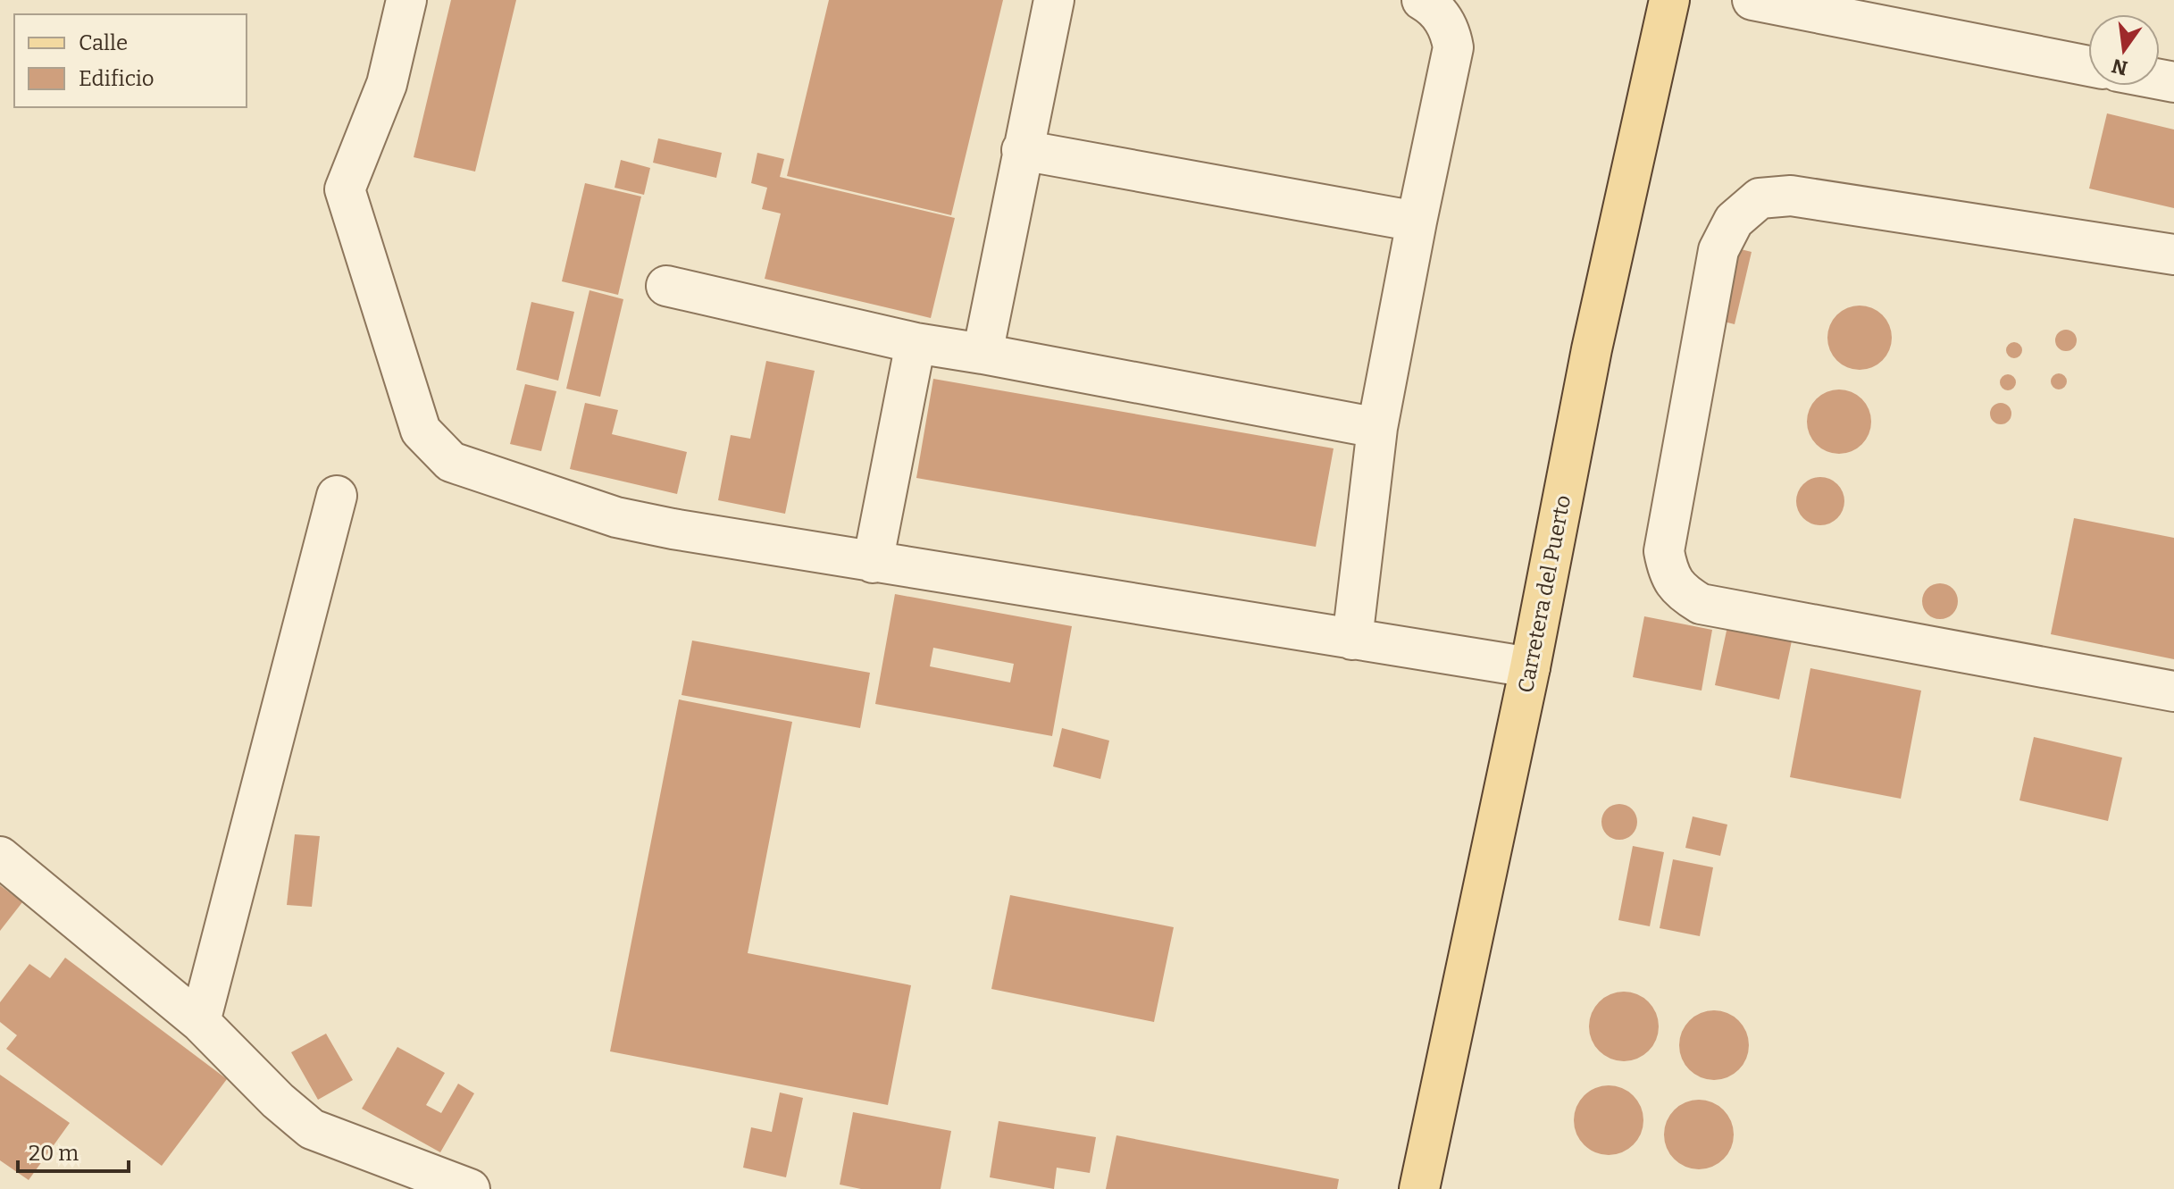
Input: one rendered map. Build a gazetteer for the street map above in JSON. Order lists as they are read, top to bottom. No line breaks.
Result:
{"streets":{"main road":["Carretera del Puerto"]},"legend":["Calle","Edificio"],"scale_bar":"20 m","north":"bottom"}
